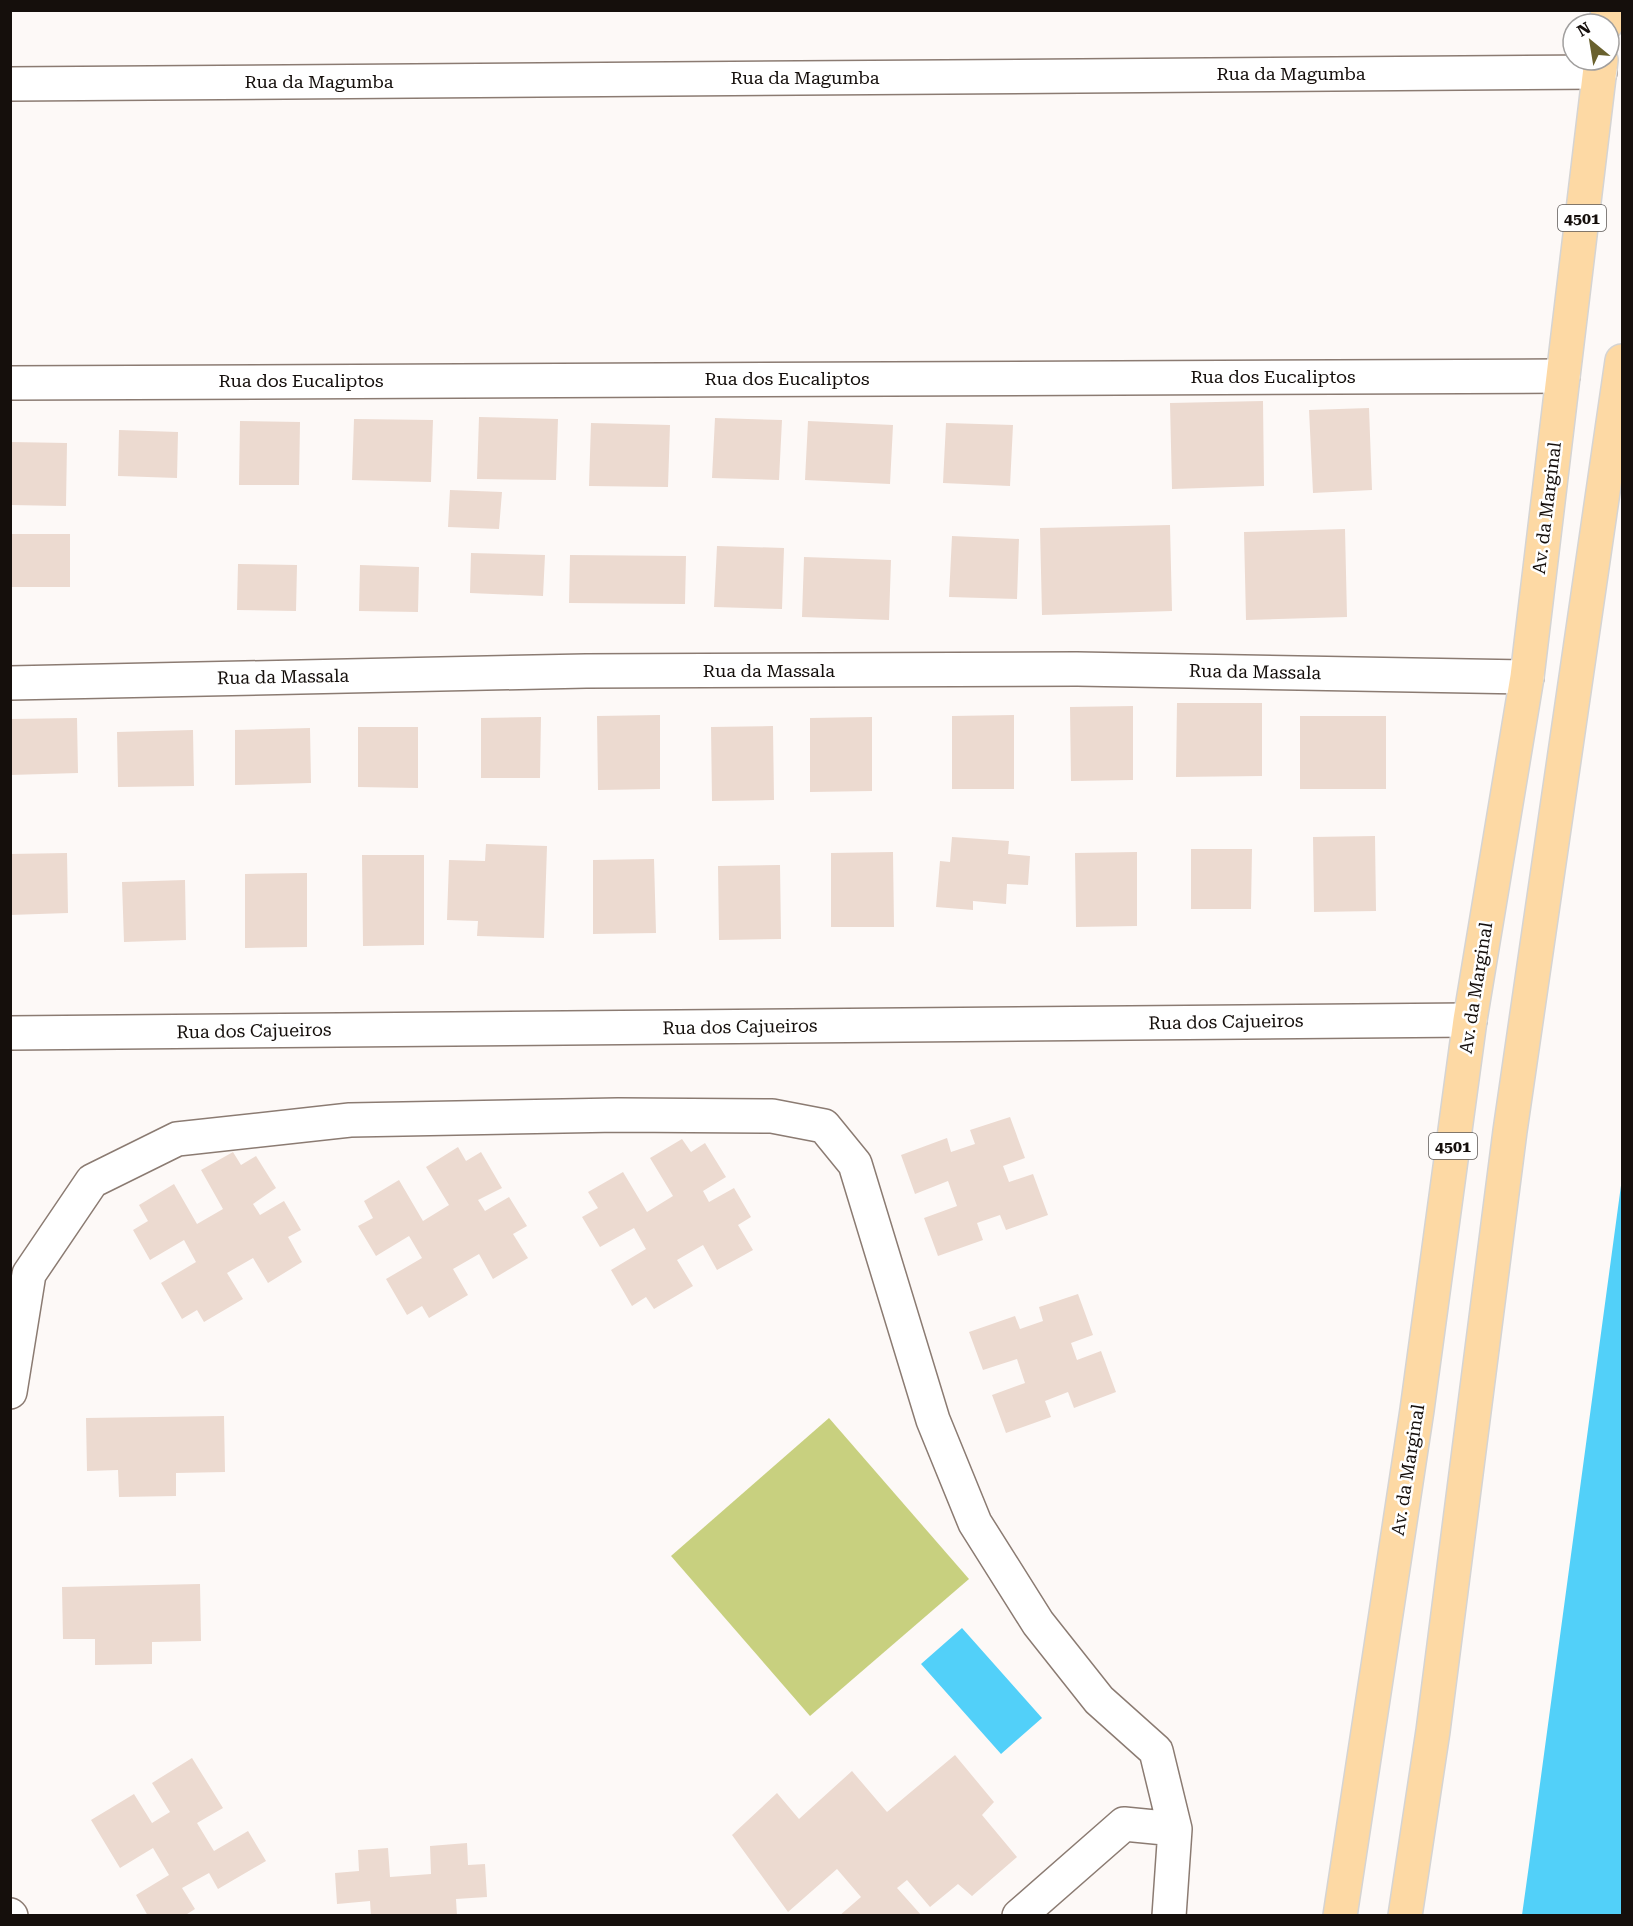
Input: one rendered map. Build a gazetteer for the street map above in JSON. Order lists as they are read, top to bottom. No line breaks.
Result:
{"streets":{"main road":["4501","Av. da Marginal"],"street":["Rua da Magumba","Rua dos Eucaliptos","Rua da Massala","Rua dos Cajueiros"]},"crossings":[["Rua dos Eucaliptos","Av. da Marginal"],["Av. da Marginal","Rua da Massala"],["Av. da Marginal","Rua dos Cajueiros"]],"north":"top left"}
